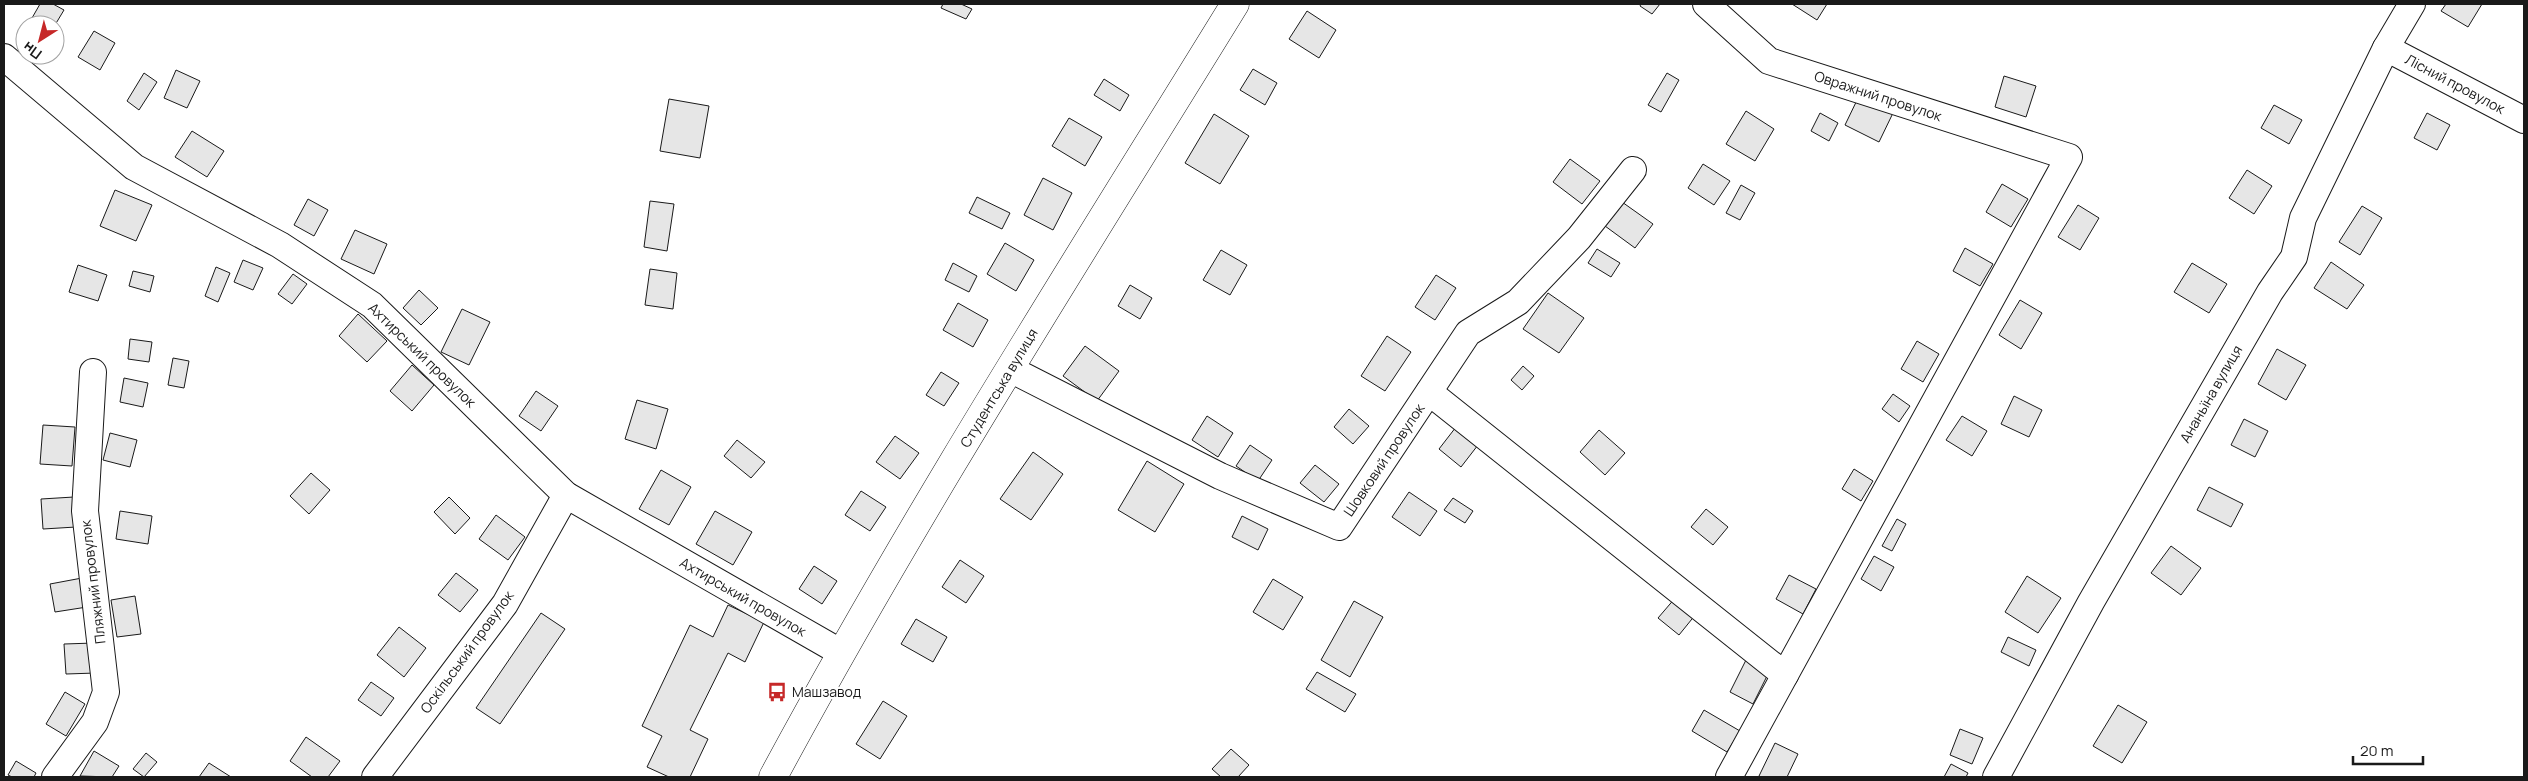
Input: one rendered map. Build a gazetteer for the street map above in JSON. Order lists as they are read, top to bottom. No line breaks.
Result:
{"streets":{"main road":["Студентська вулиця"],"street":["Лісний провулок","Овражний провулок","Ахтирський провулок","Ананьїна вулиця","Шовковий провулок","Пляжний провулок","Оскільський провулок"]},"crossings":[["Лісний провулок","Ананьїна вулиця"],["Ахтирський провулок","Студентська вулиця"],["Ахтирський провулок","Оскільський провулок"],["Студентська вулиця","Шовковий провулок"]],"places":{"bus stop":["Машзавод"]},"scale_bar":"20 m","north":"bottom left"}
